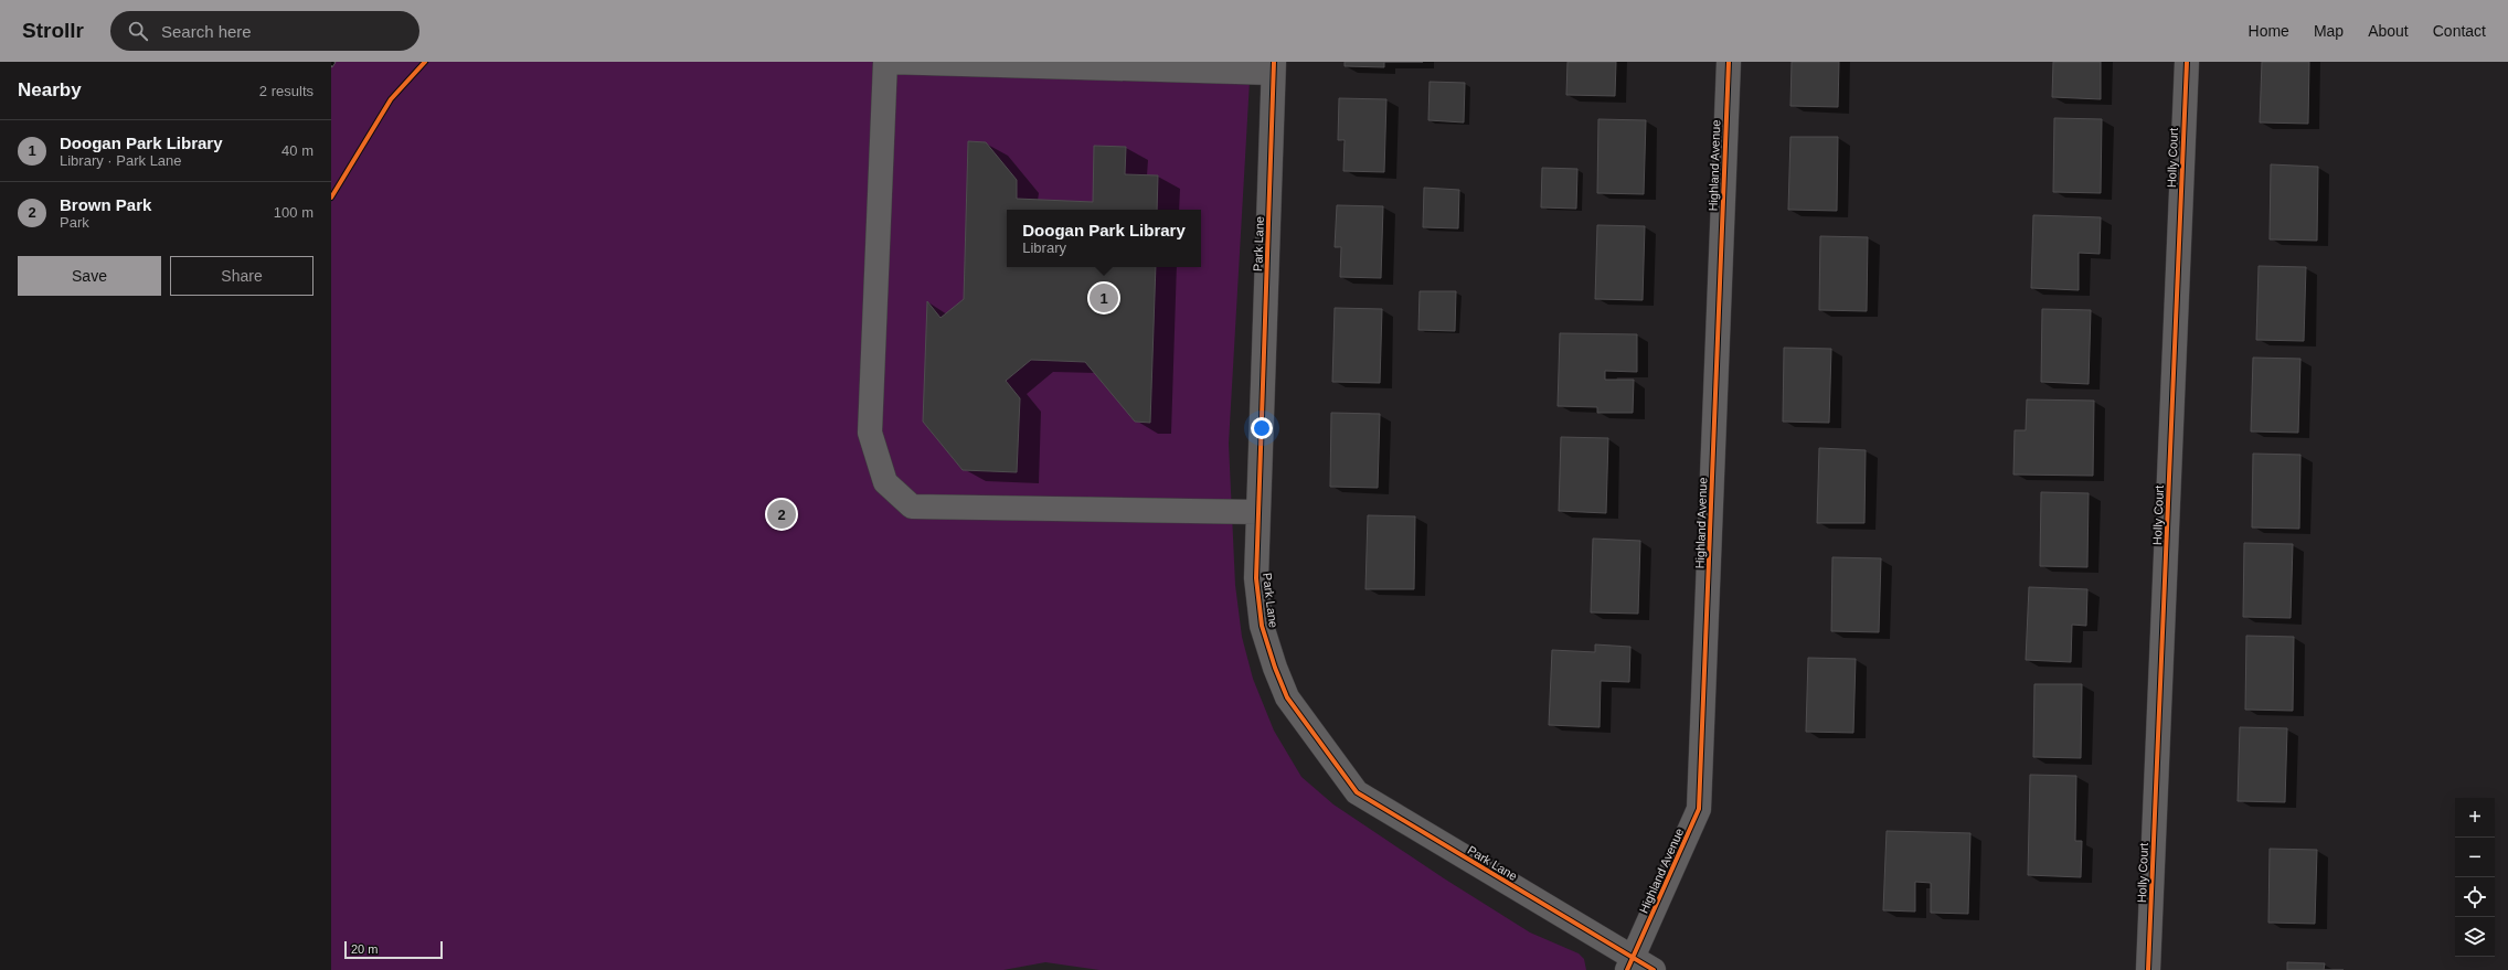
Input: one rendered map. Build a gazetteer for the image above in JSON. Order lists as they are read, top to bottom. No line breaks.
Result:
{"streets":{"street":["Holly Court","Highland Avenue","Park Lane"]},"crossings":[["Highland Avenue","Park Lane"]],"scale_bar":"20 m","page":{"header":"Strollr","search":"Search here","nav":["Home","Map","About","Contact"],"heading":["Nearby","2 results"],"list":[{"mark":"1","name":"Doogan Park Library","note":"Library · Park Lane","value":"40 m"},{"mark":"2","name":"Brown Park","note":"Park","value":"100 m"}],"popup":["Doogan Park Library","Library"],"buttons":["Save","Share"],"pins":["1","2"],"map_buttons":["+","−"],"scale":"20 m"}}
